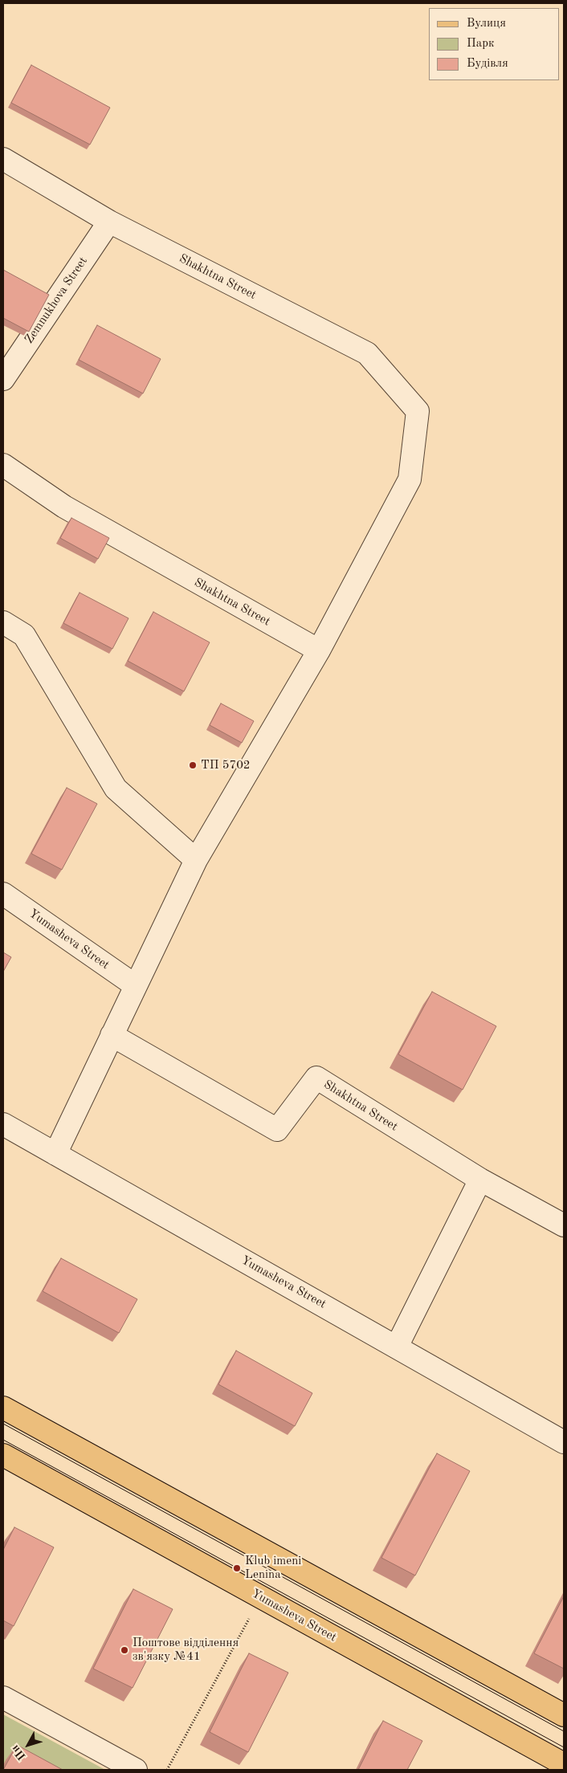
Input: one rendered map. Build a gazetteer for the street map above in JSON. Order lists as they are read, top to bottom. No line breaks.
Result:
{"streets":{"main road":["Yumasheva Street"],"street":["Shakhtna Street","Zemnukhova Street"]},"crossings":[["Shakhtna Street","Zemnukhova Street"]],"places":["ТП 5702","Klub imeni Lenina","Поштове відділення зв'язку №41"],"legend":["Вулиця","Парк","Будівля"],"north":"bottom left"}
